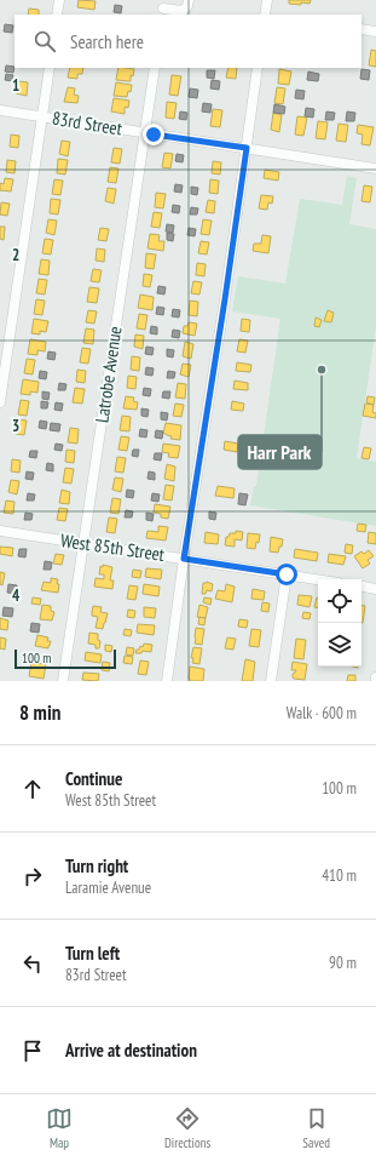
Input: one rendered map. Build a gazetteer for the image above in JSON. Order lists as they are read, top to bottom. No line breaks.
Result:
{"streets":{"street":["83rd Street","Latrobe Avenue","West 85th Street"]},"crossings":[["83rd Street","Latrobe Avenue"],["Latrobe Avenue","West 85th Street"]],"places":["Harr Park"],"scale_bar":"100 m","page":{"search":"Search here","scale":"100 m","heading":["8 min","Walk · 600 m"],"list":[["Continue","West 85th Street","100 m"],["Turn right","Laramie Avenue","410 m"],["Turn left","83rd Street","90 m"],"Arrive at destination"],"nav":["Map","Directions","Saved"]},"grid":{"rows":["1","2","3","4"]}}
